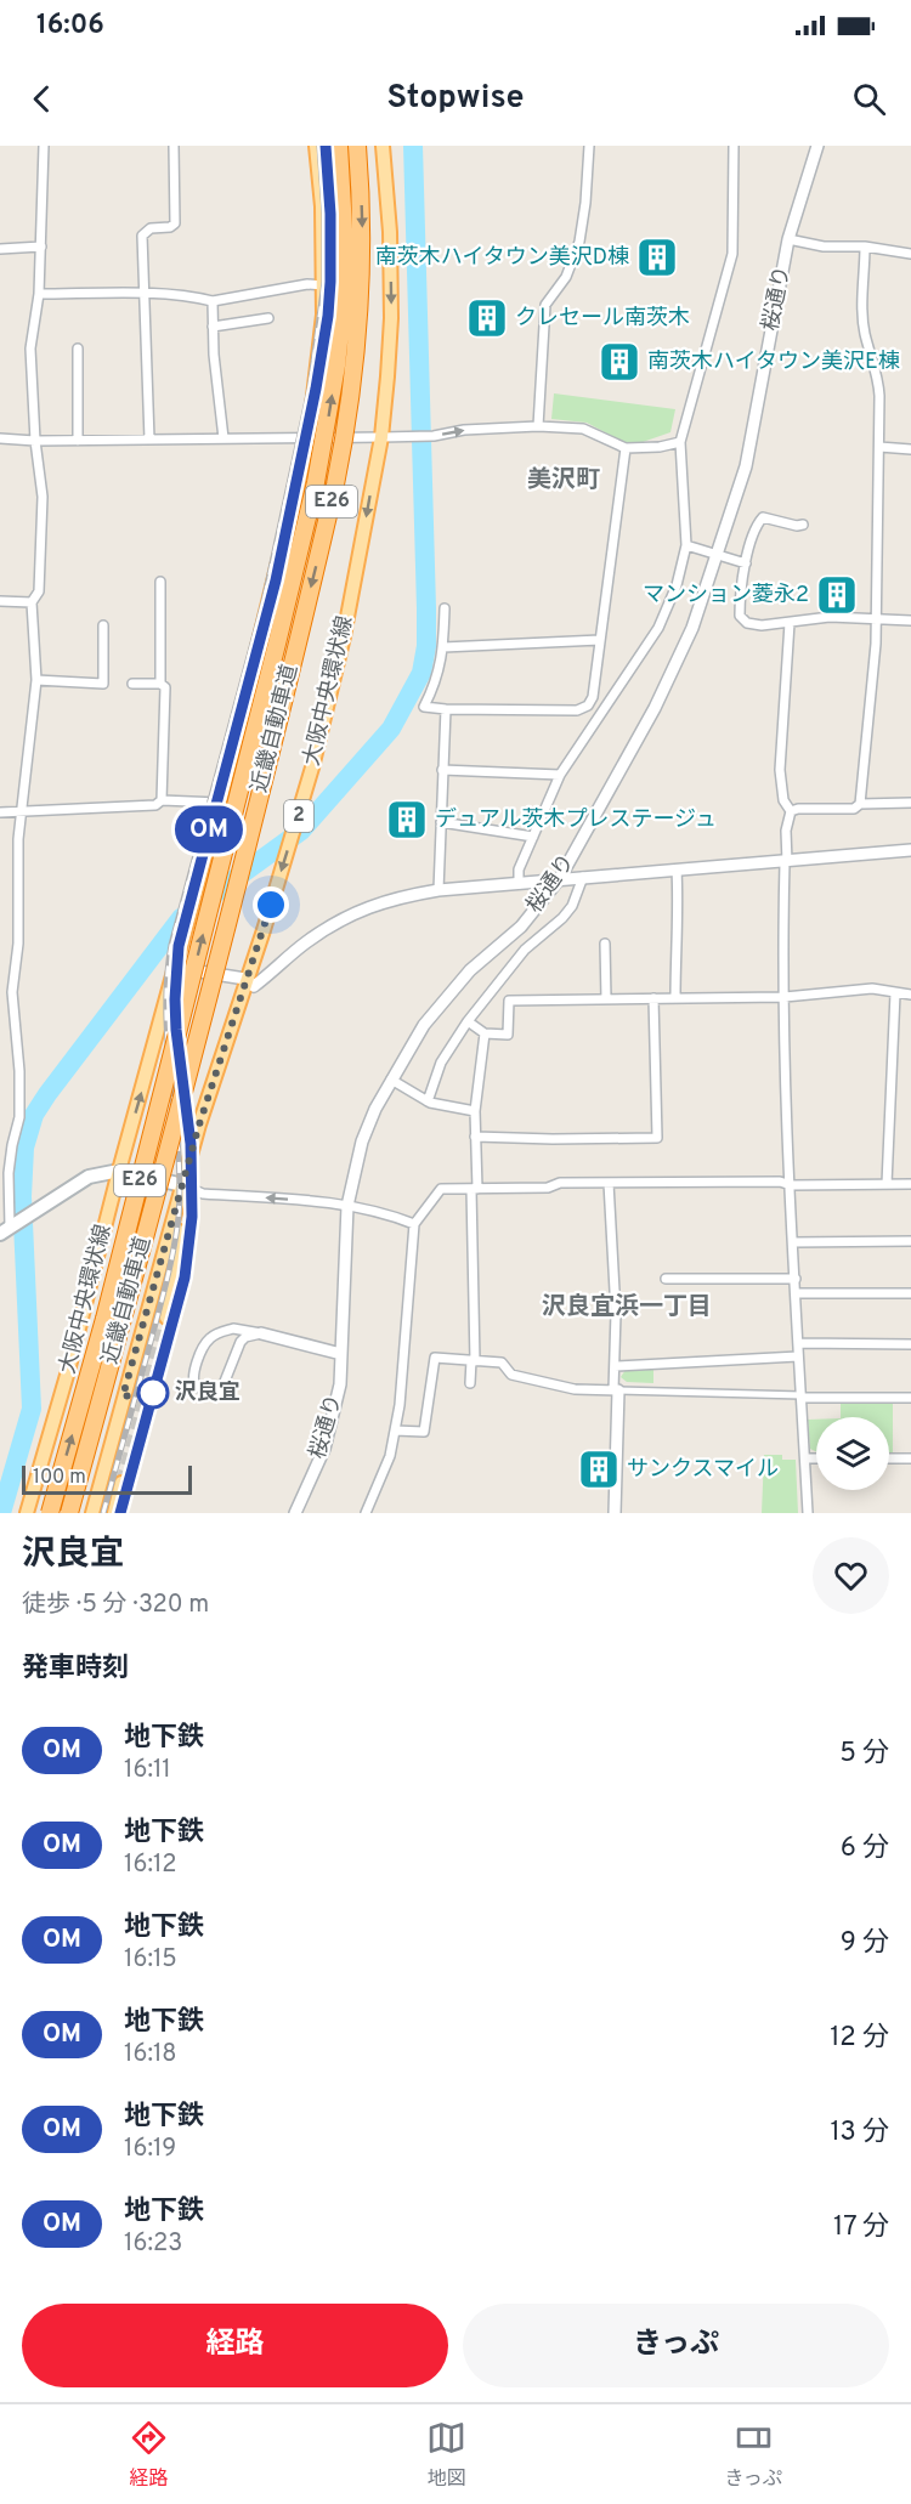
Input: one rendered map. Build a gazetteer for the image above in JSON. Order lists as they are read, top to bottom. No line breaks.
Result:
{"streets":{"highway":["E26","近畿自動車道"],"main road":["大阪中央環状線","2"],"street":["桜通り"]},"crossings":[["大阪中央環状線","2"]],"districts":["美沢町","沢良宜浜一丁目"],"places":{"building":["南茨木ハイタウン美沢D棟","クレセール南茨木","南茨木ハイタウン美沢E棟","マンション菱永2","デュアル茨木プレステージュ","サンクスマイル"],"other":["沢良宜"]},"lines":["metro line OM"],"scale_bar":"100 m","page":{"status":"16:06","header":"Stopwise","on_map":"OM","scale":"100 m","heading":[["沢良宜","徒歩 · 5 分 · 320 m"],"発車時刻"],"list":[{"mark":"OM","name":"地下鉄","note":"16:11","value":"5 分"},{"mark":"OM","name":"地下鉄","note":"16:12","value":"6 分"},{"mark":"OM","name":"地下鉄","note":"16:15","value":"9 分"},{"mark":"OM","name":"地下鉄","note":"16:18","value":"12 分"},{"mark":"OM","name":"地下鉄","note":"16:19","value":"13 分"},{"mark":"OM","name":"地下鉄","note":"16:23","value":"17 分"}],"buttons":["経路","きっぷ"],"tabs":["経路","地図","きっぷ"]}}
